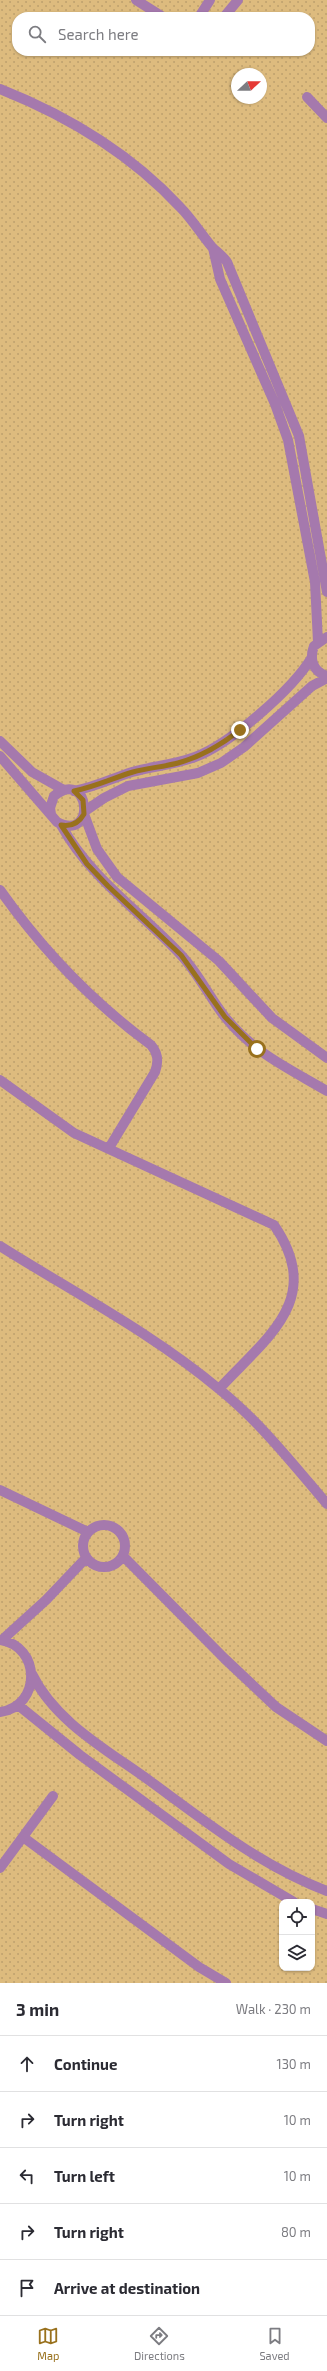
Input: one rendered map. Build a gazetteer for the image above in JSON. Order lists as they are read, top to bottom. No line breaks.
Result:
{"north":"right","page":{"search":"Search here","heading":["3 min","Walk · 230 m"],"list":[["Continue","130 m"],["Turn right","10 m"],["Turn left","10 m"],["Turn right","80 m"],"Arrive at destination"],"nav":["Map","Directions","Saved"]}}
